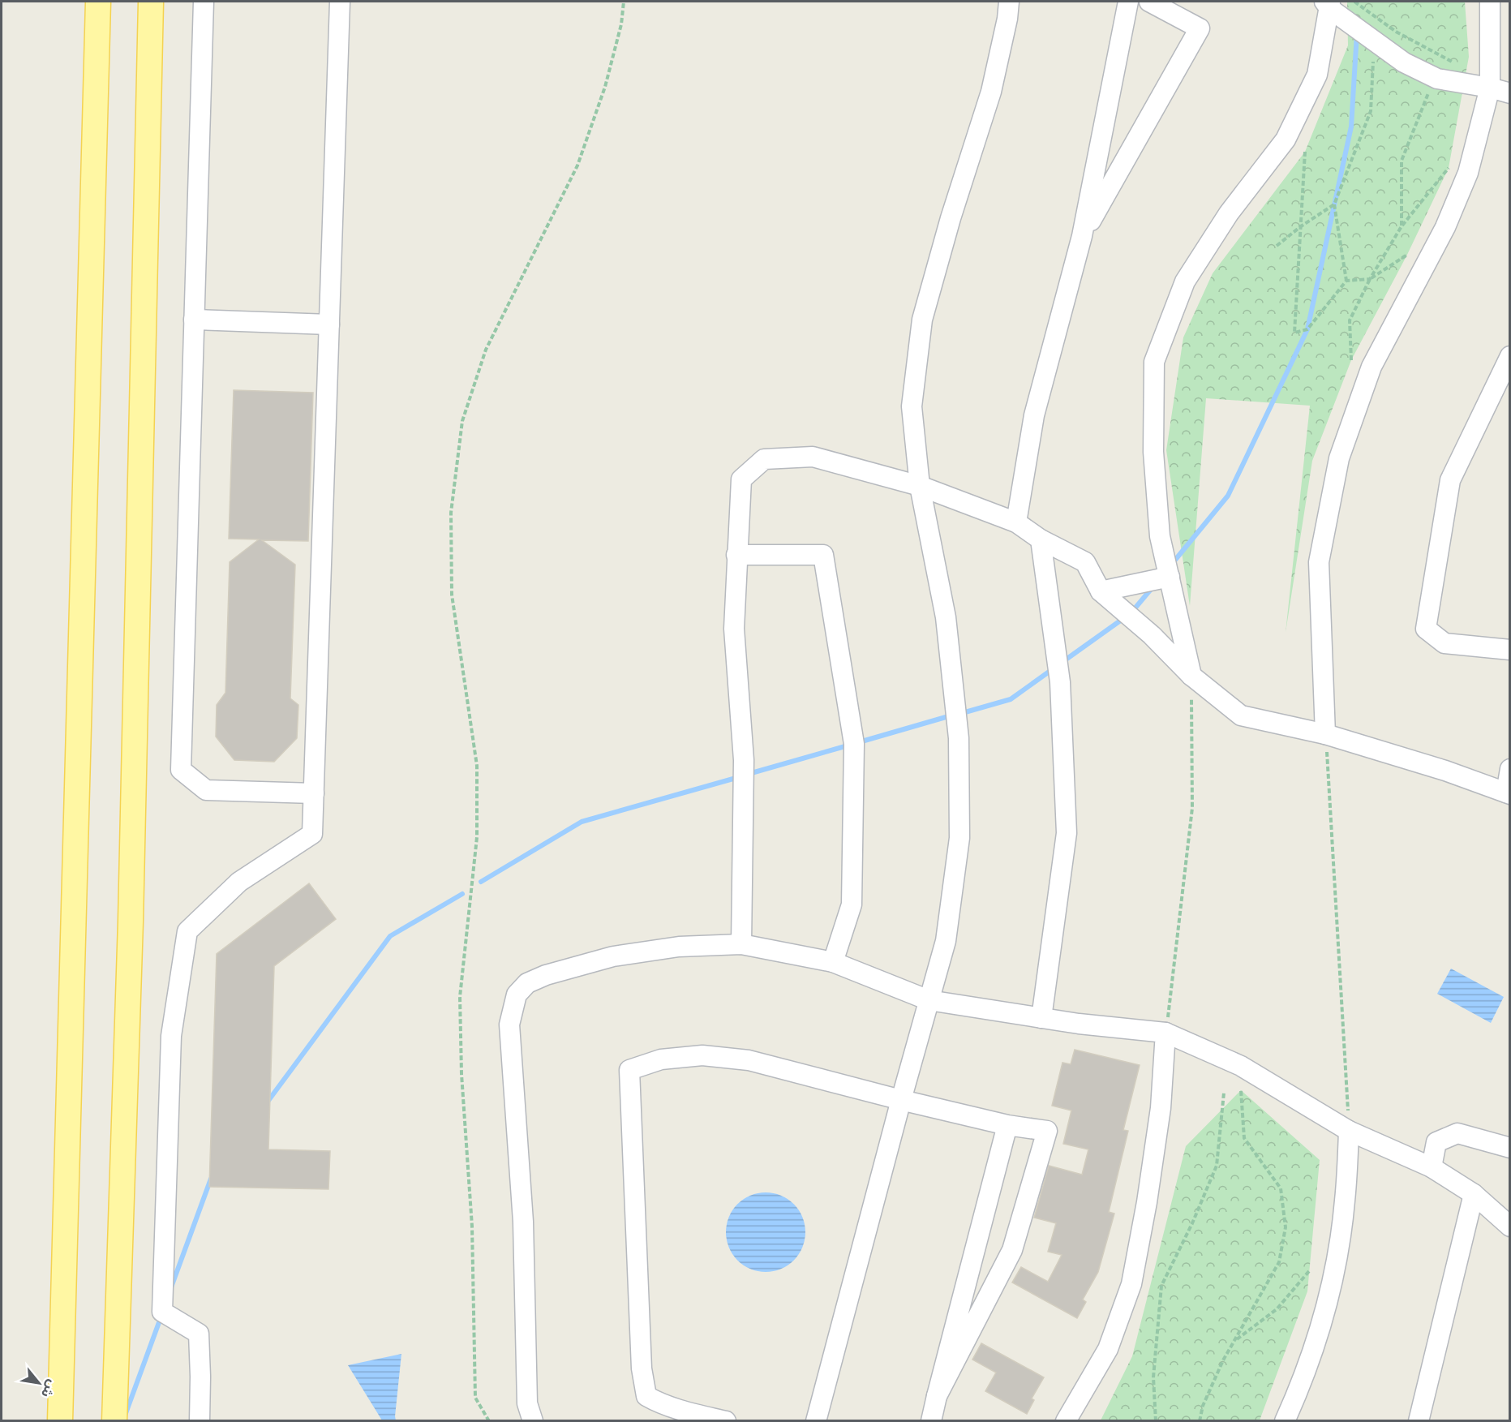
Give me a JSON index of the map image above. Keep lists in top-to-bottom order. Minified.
{"north":"bottom right"}
